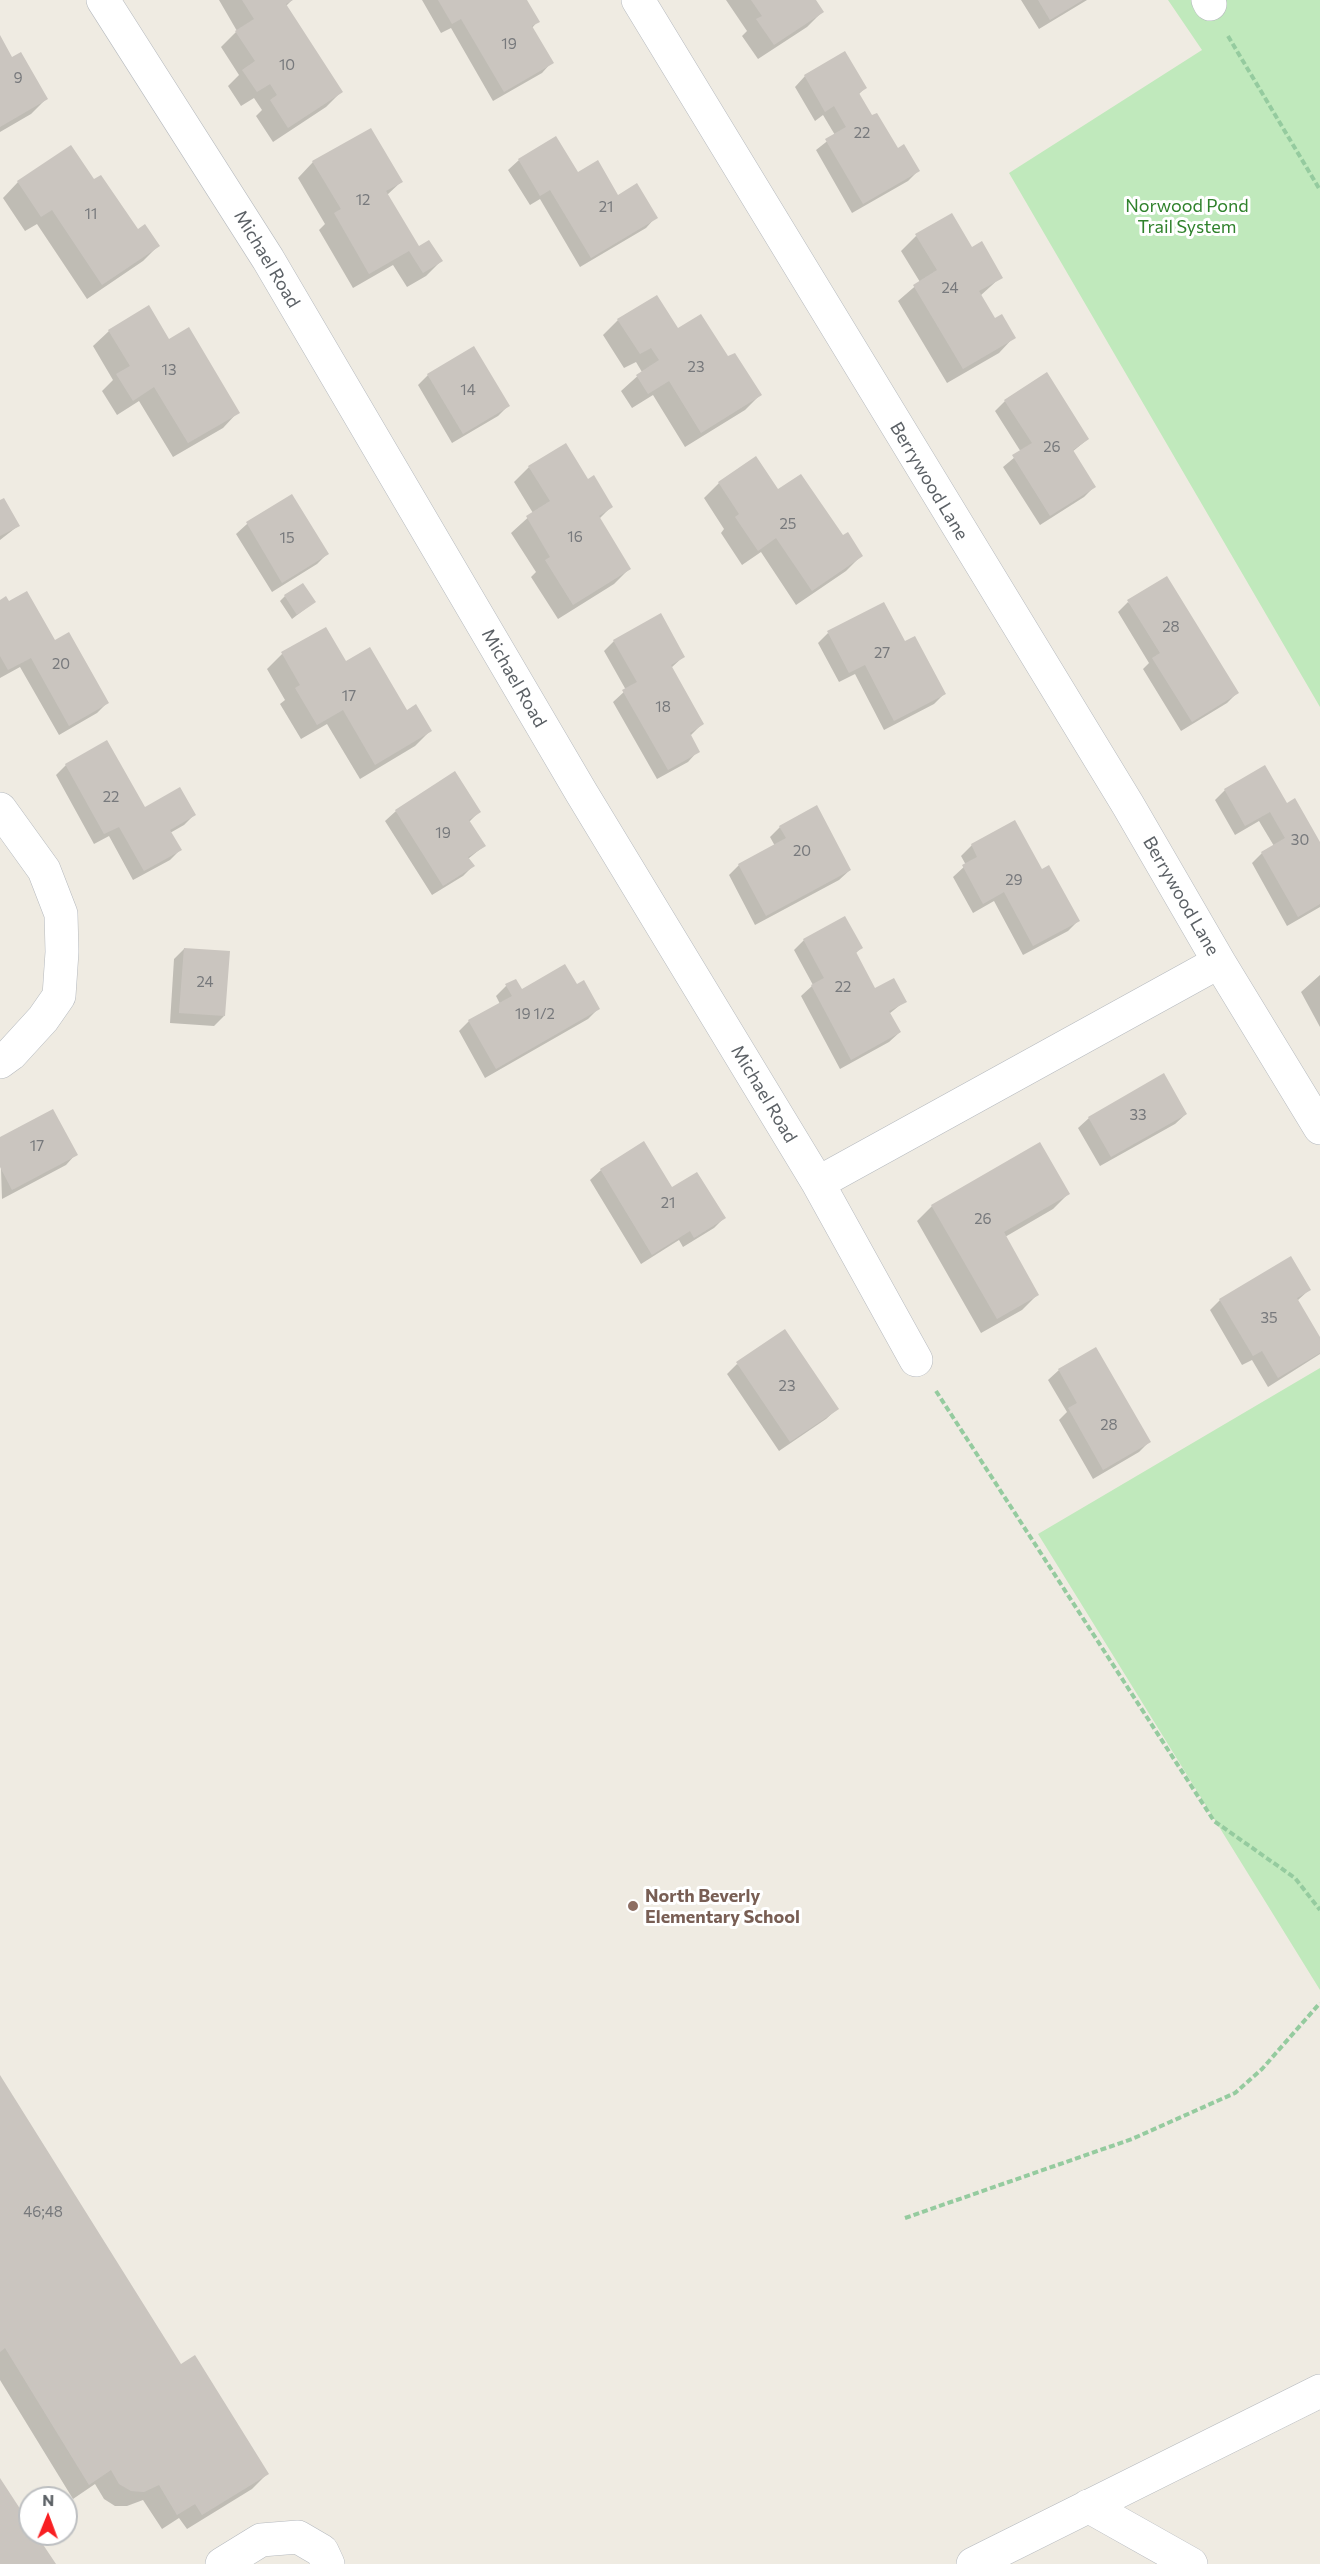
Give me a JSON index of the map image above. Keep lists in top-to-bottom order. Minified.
{"streets":{"street":["Michael Road","Berrywood Lane"]},"crossings":[["Michael Road","Berrywood Lane"]],"parks":["Norwood Pond Trail System"],"places":["North Beverly Elementary School"],"house_numbers":["19","10","9","22","12","21","11","24","23","13","14","26","25","16","15","28","27","20","17","18","22","19","30","20","29","24","22","19 1/2","33","17","21","26","35","23","28","46;48"],"north":"top"}
